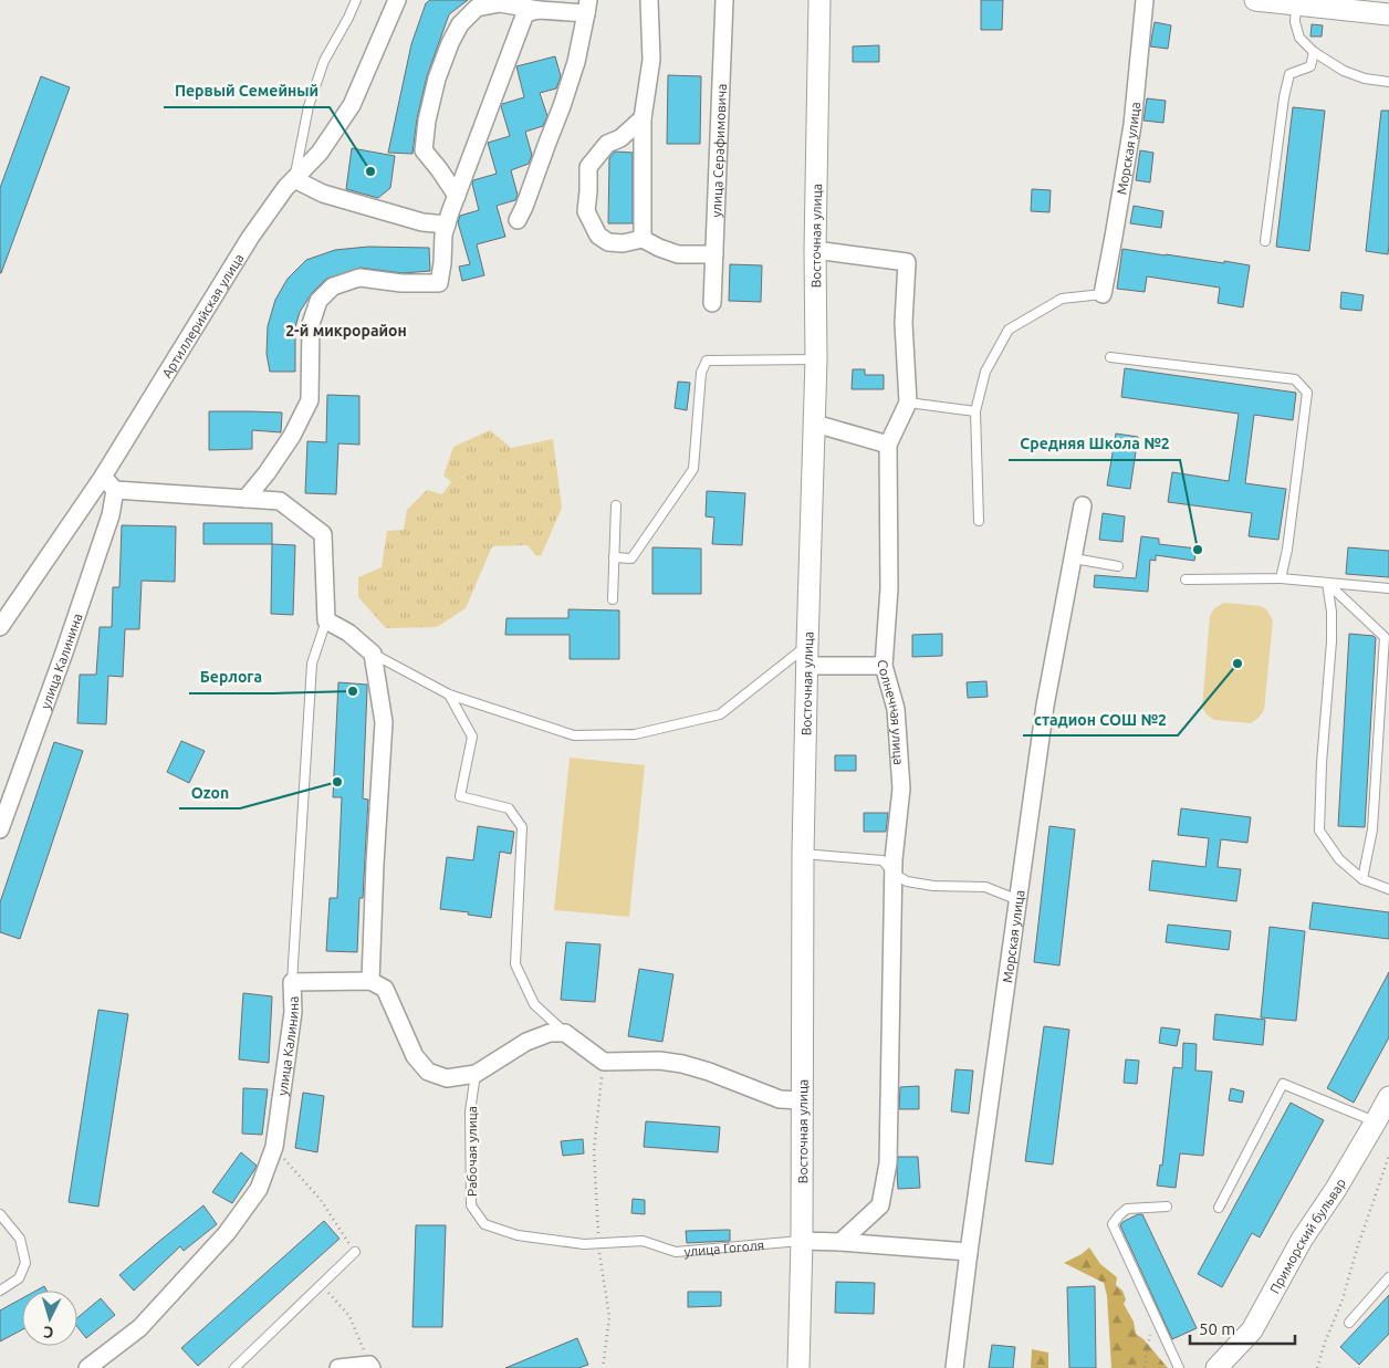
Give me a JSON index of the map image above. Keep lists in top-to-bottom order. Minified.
{"streets":{"street":["Морская улица","улица Серафимовича","Восточная улица","Артиллерийская улица","улица Калинина","Солнечная улица","Приморский бульвар","улица Гоголя"],"lane":["Рабочая улица"]},"crossings":[["Морская улица","улица Гоголя"],["Восточная улица","Солнечная улица"],["Восточная улица","улица Гоголя"],["Солнечная улица","улица Гоголя"],["Рабочая улица","улица Гоголя"]],"districts":["2-й микрорайон"],"places":["Первый Семейный","Средняя Школа №2","стадион СОШ №2","Берлога","Ozon"],"scale_bar":"50 m","north":"bottom"}
